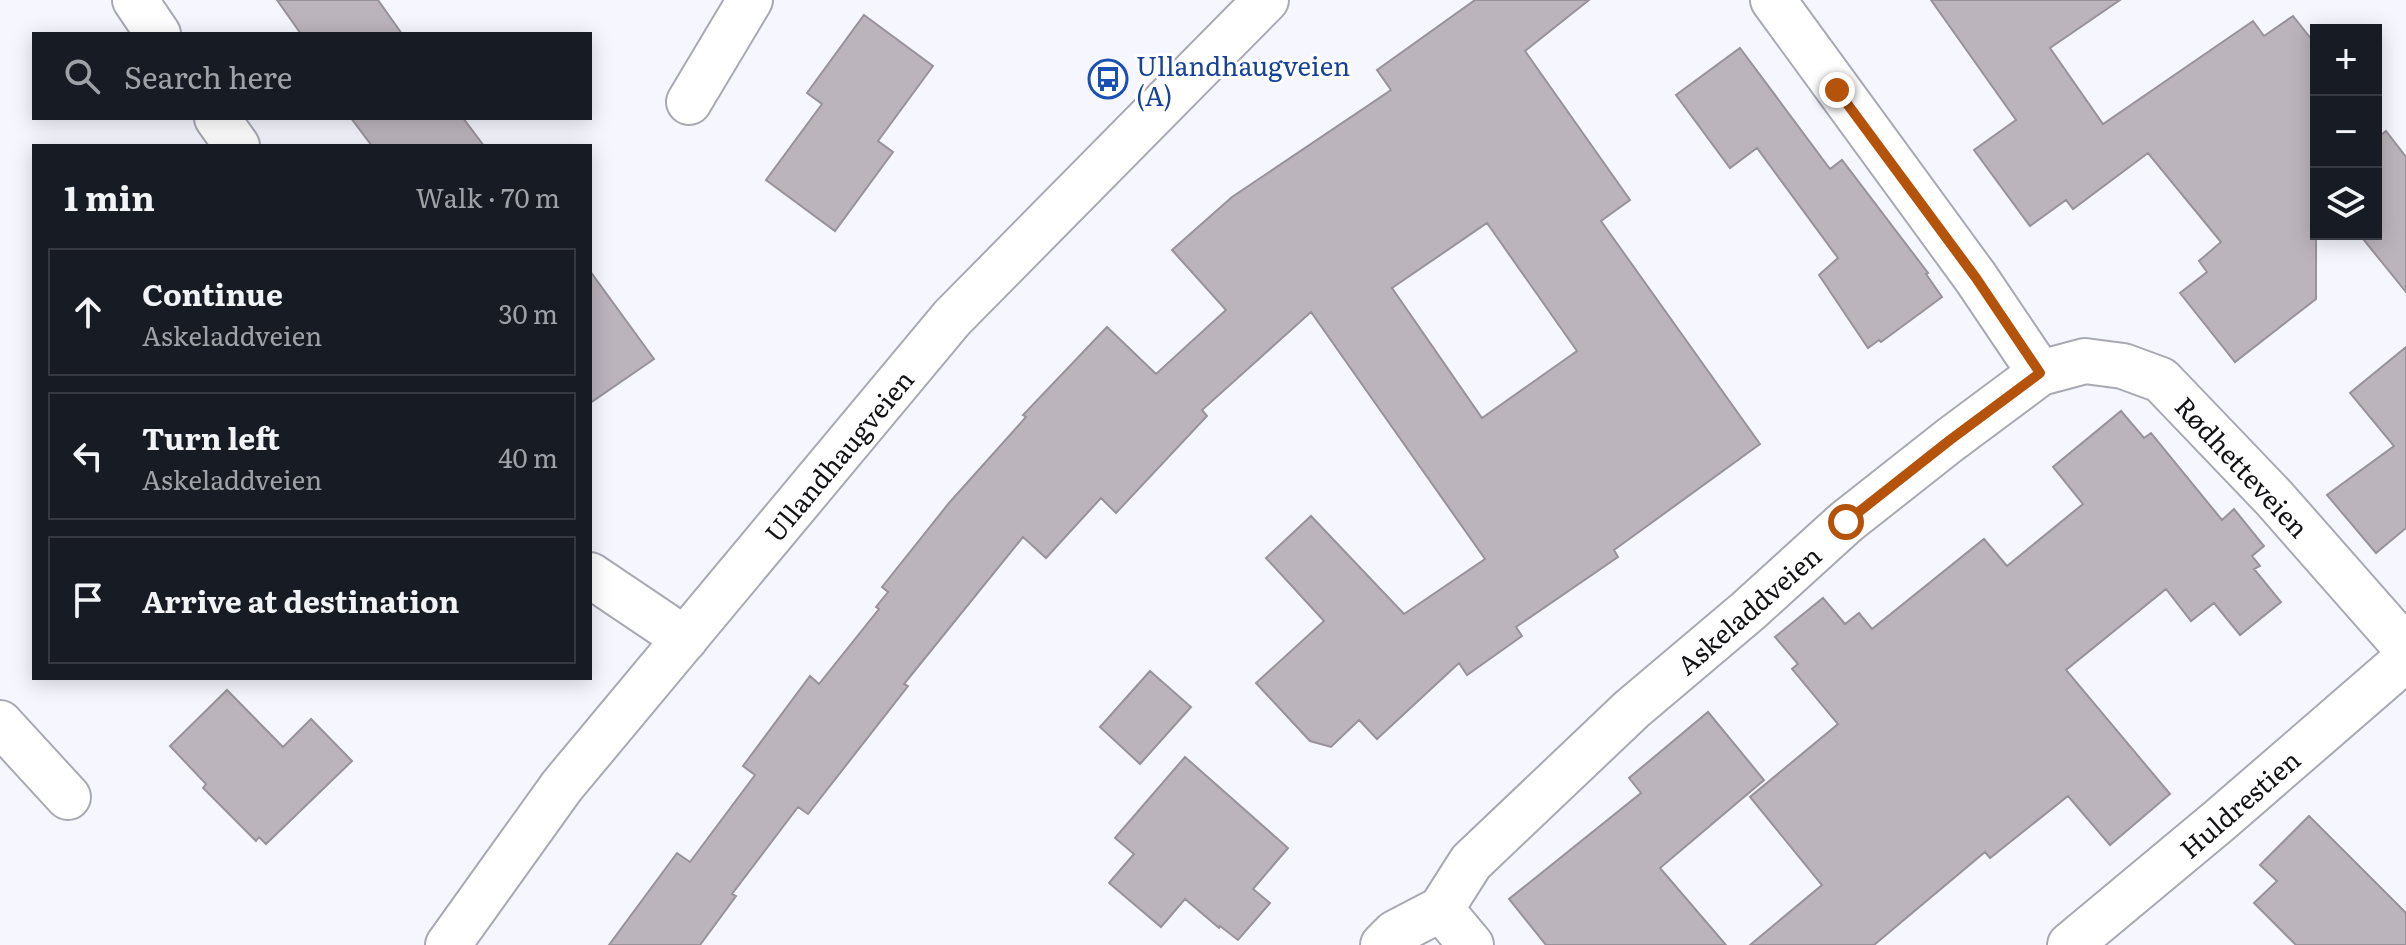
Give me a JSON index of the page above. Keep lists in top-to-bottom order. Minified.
{"streets":{"street":["Ullandhaugveien","Rødhetteveien","Askeladdveien","Huldrestien"]},"crossings":[["Rødhetteveien","Askeladdveien"]],"places":{"bus stop":["Ullandhaugveien (A)"]},"page":{"map_buttons":["+","−"],"search":"Search here","heading":["1 min","Walk · 70 m"],"list":[["Continue","Askeladdveien","30 m"],["Turn left","Askeladdveien","40 m"],"Arrive at destination"]}}
